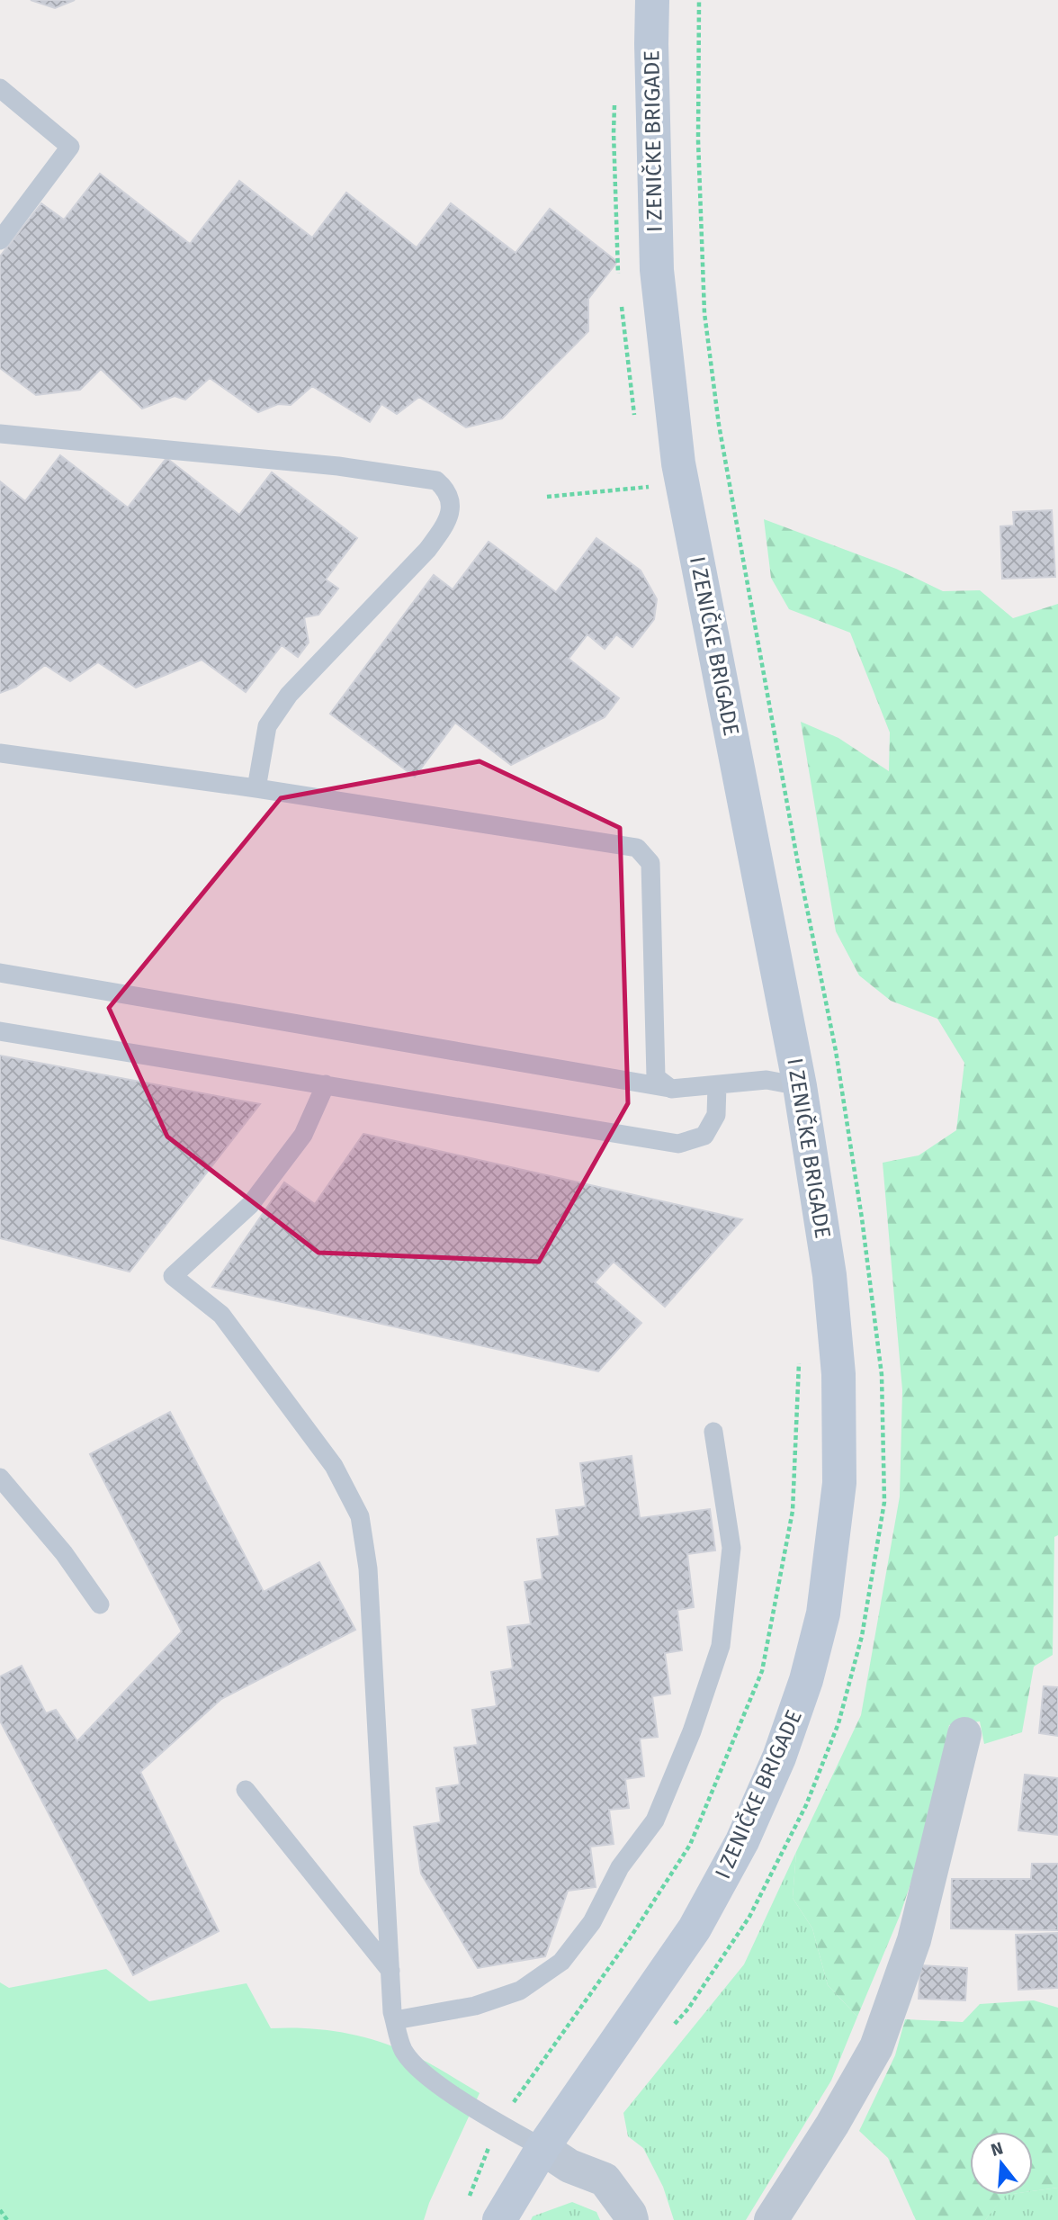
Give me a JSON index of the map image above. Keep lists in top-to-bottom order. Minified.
{"streets":{"street":["I ZENIČKE BRIGADE"]},"north":"top"}
